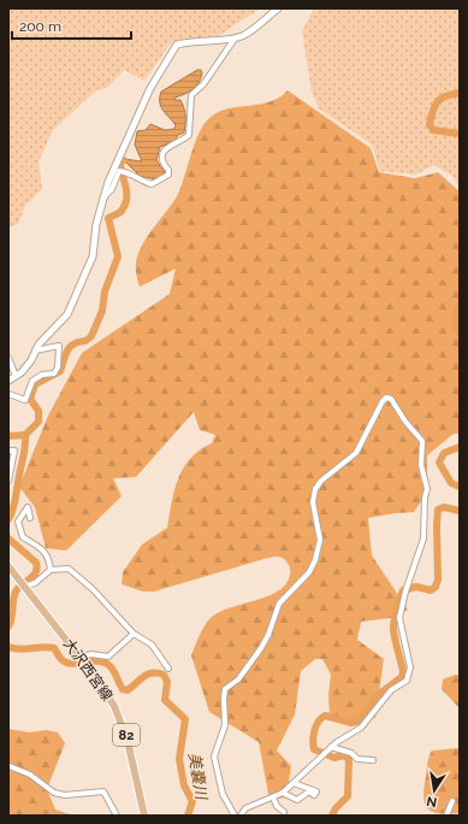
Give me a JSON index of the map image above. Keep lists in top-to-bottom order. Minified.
{"streets":{"main road":["大沢西宮線","82"]},"water":["美嚢川"],"scale_bar":"200 m","north":"bottom"}
